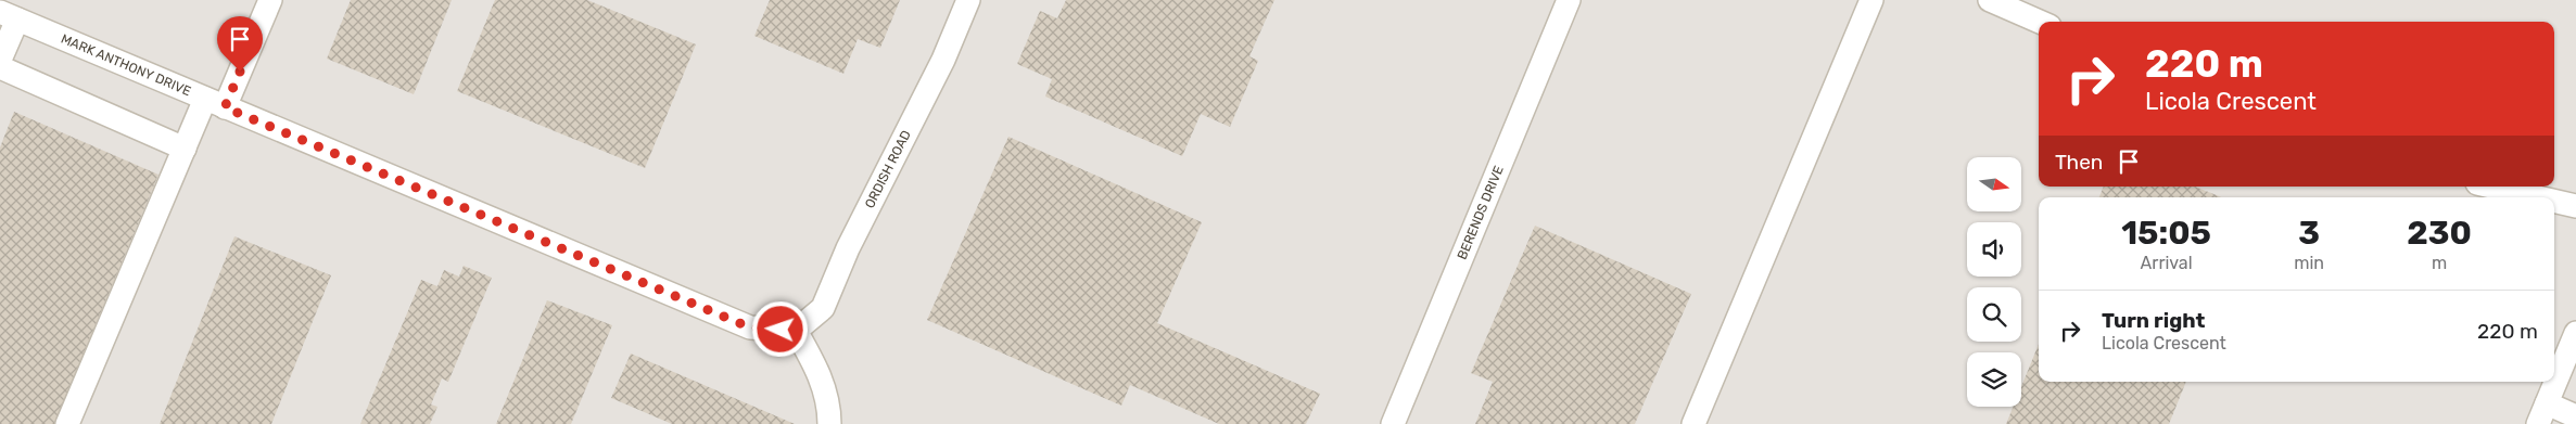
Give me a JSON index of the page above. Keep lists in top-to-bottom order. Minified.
{"streets":{"street":["MARK ANTHONY DRIVE","ORDISH ROAD","BERENDS DRIVE"]},"crossings":[["MARK ANTHONY DRIVE","ORDISH ROAD"]],"north":"right","page":{"turn":["220 m","Licola Crescent"],"then":"Then","eta":["15:05","Arrival","3","min","230","m"],"list":[{"name":"Turn right","note":"Licola Crescent","value":"220 m"}]}}
